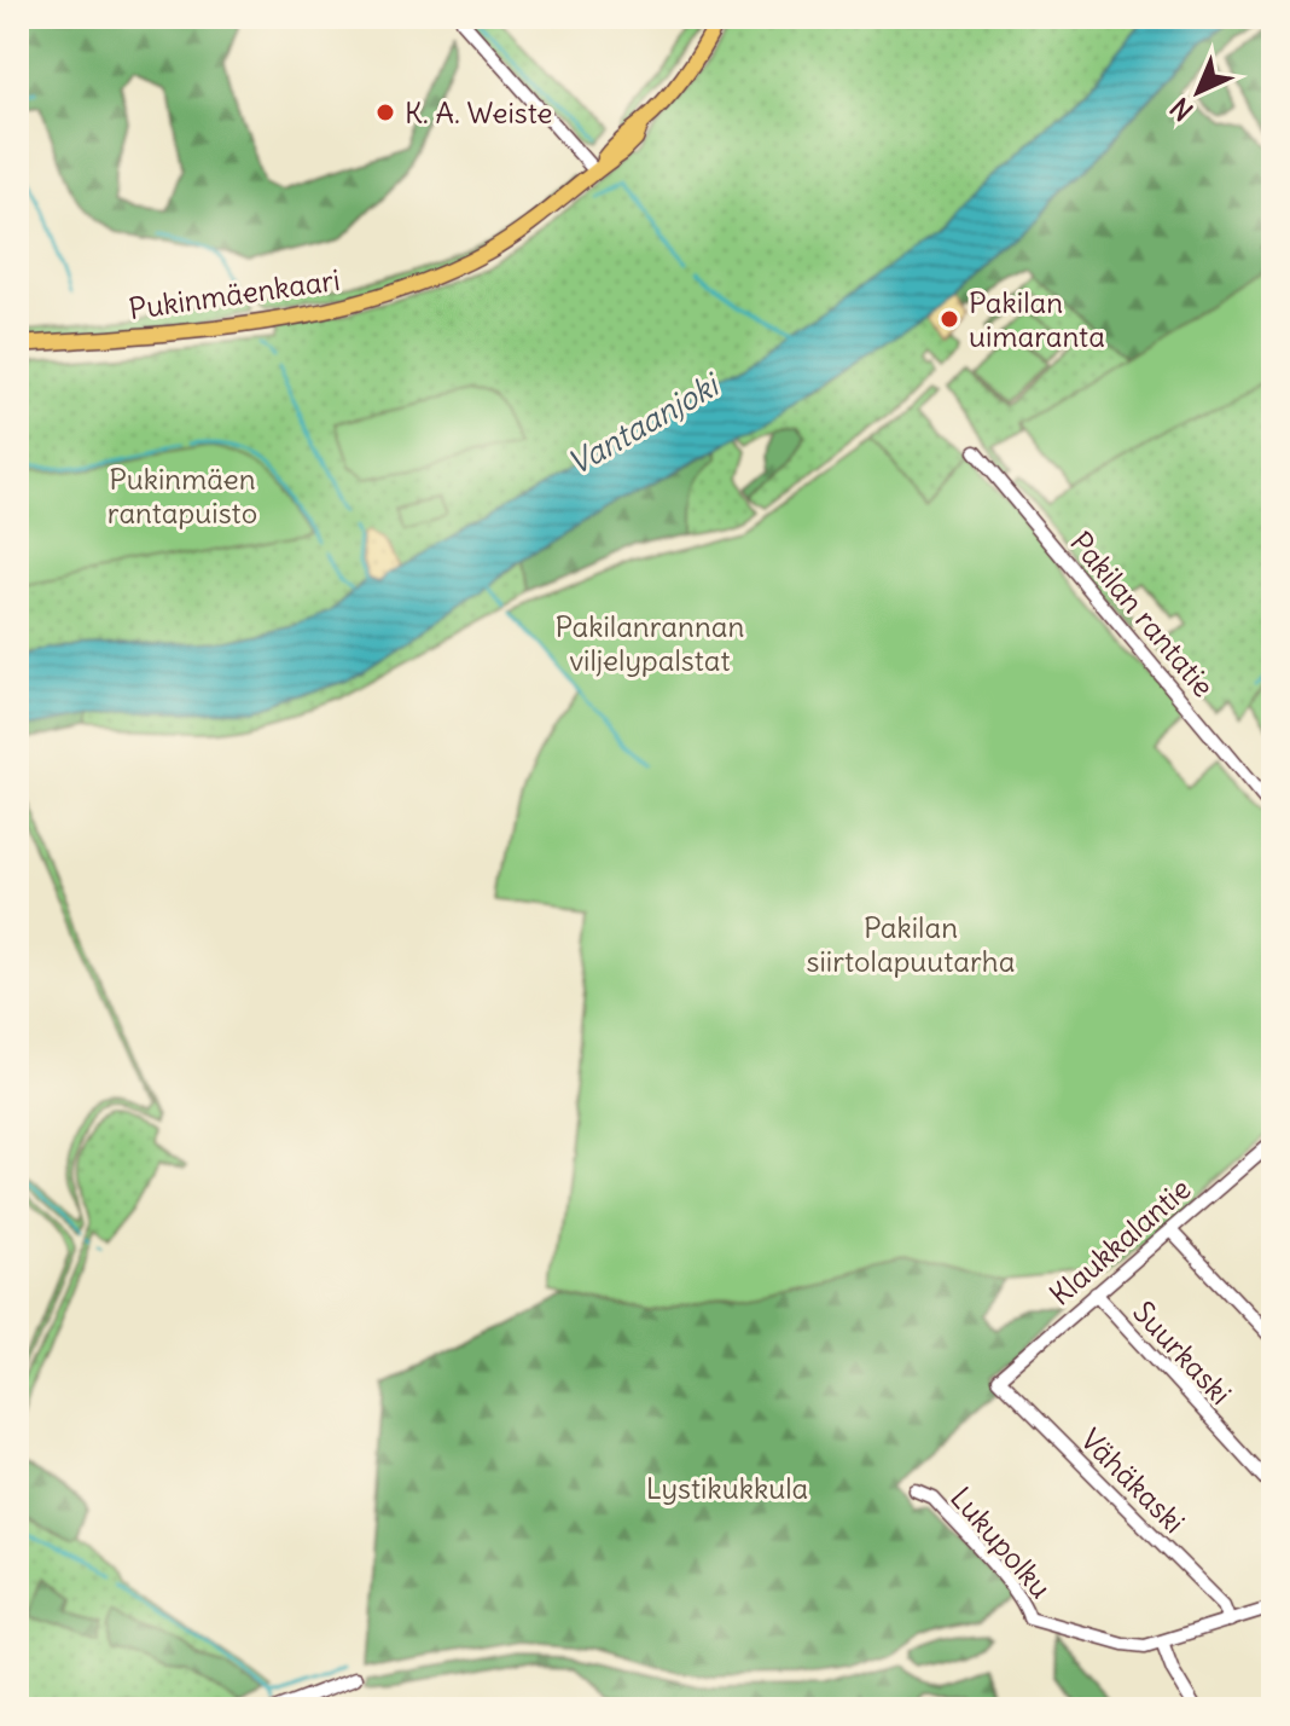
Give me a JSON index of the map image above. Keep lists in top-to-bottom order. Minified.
{"streets":{"main road":["Pukinmäenkaari"],"street":["Pakilan rantatie","Klaukkalantie","Suurkaski","Vähäkaski","Lukupolku"]},"crossings":[["Klaukkalantie","Suurkaski"],["Klaukkalantie","Vähäkaski"],["Vähäkaski","Lukupolku"]],"water":["Vantaanjoki"],"parks":["Pukinmäen rantapuisto","Pakilanrannan viljelypalstat","Pakilan siirtolapuutarha","Lystikukkula"],"places":["K. A. Weiste","Pakilan uimaranta"],"north":"bottom left"}
